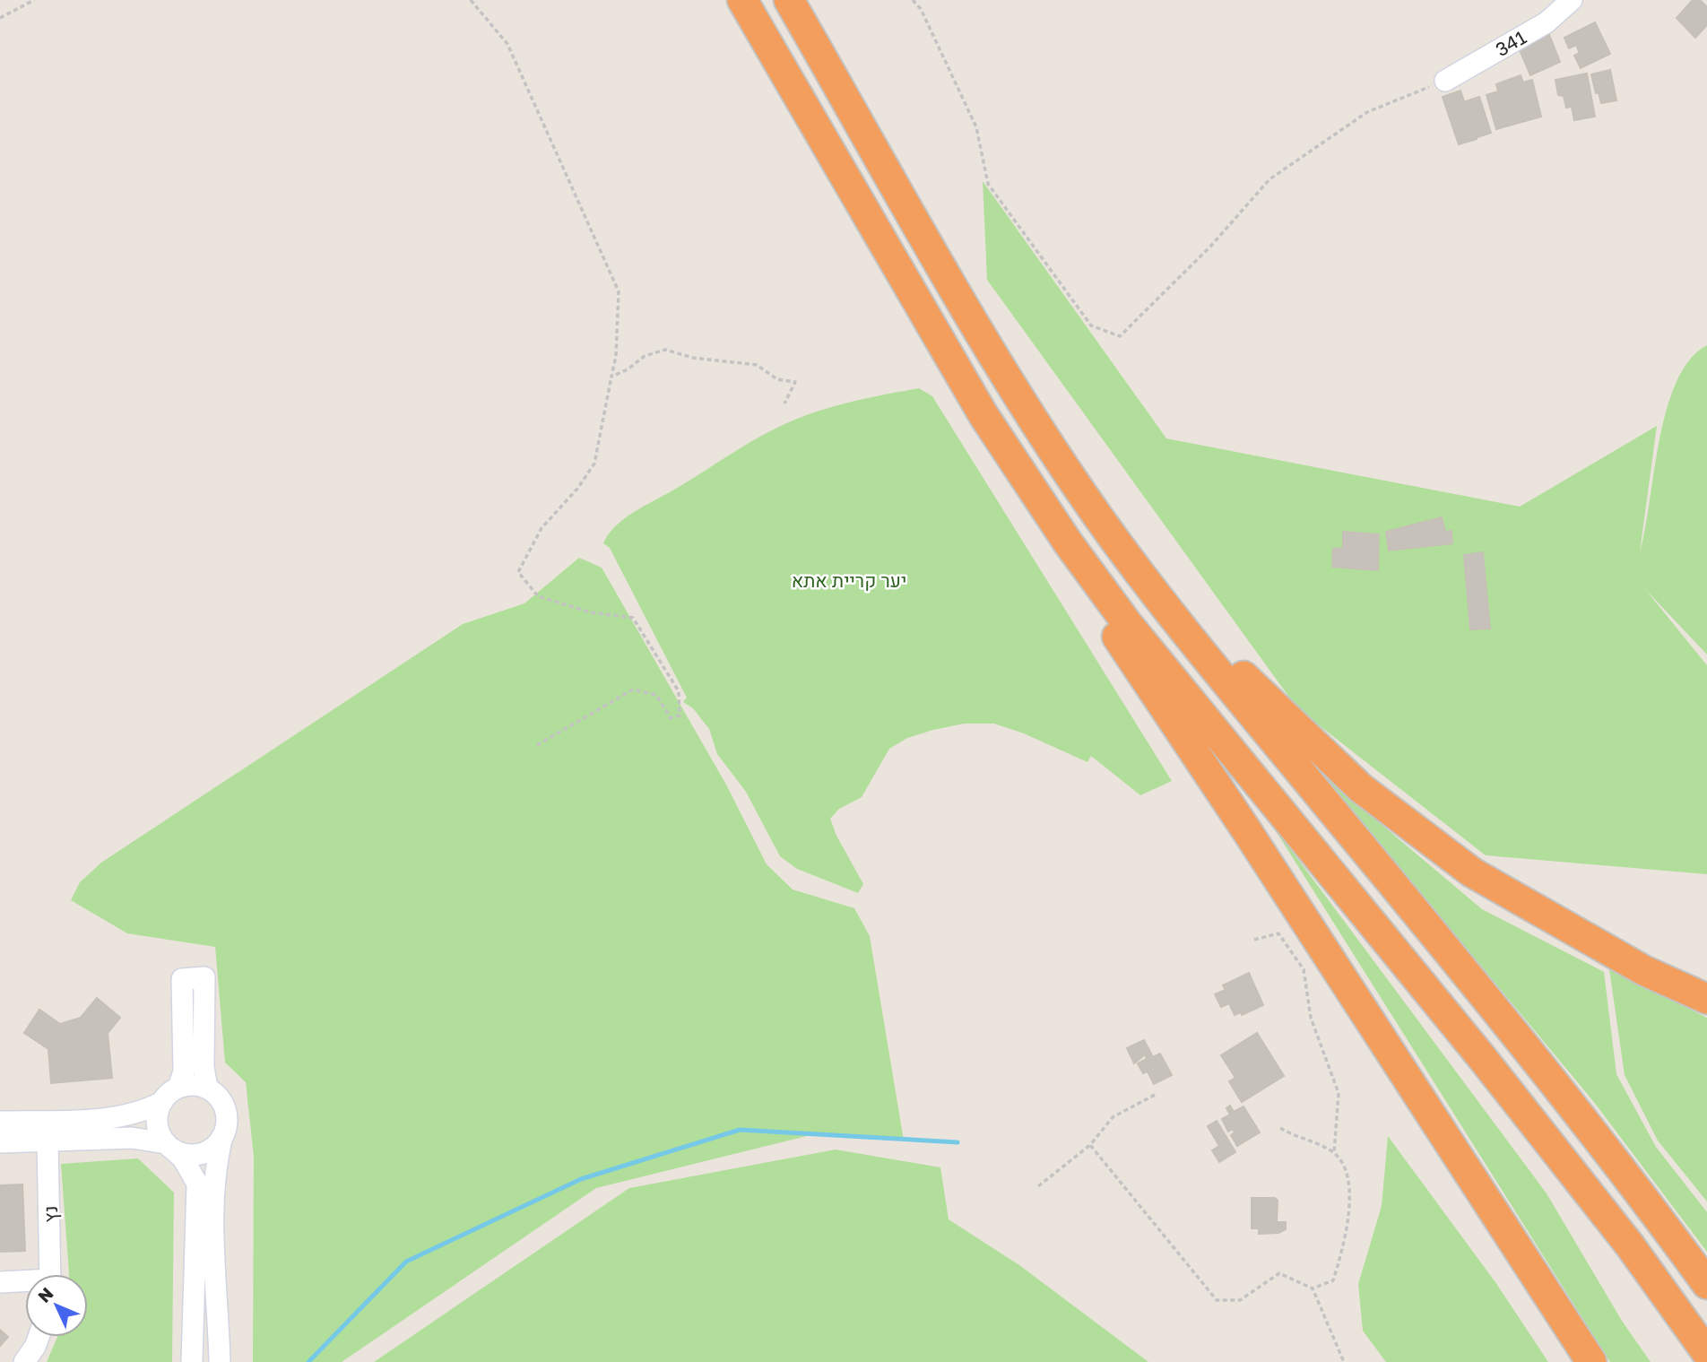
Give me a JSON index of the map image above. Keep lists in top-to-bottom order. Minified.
{"streets":{"street":["341","נץ"]},"parks":["יער קריית אתא"],"north":"top left"}
